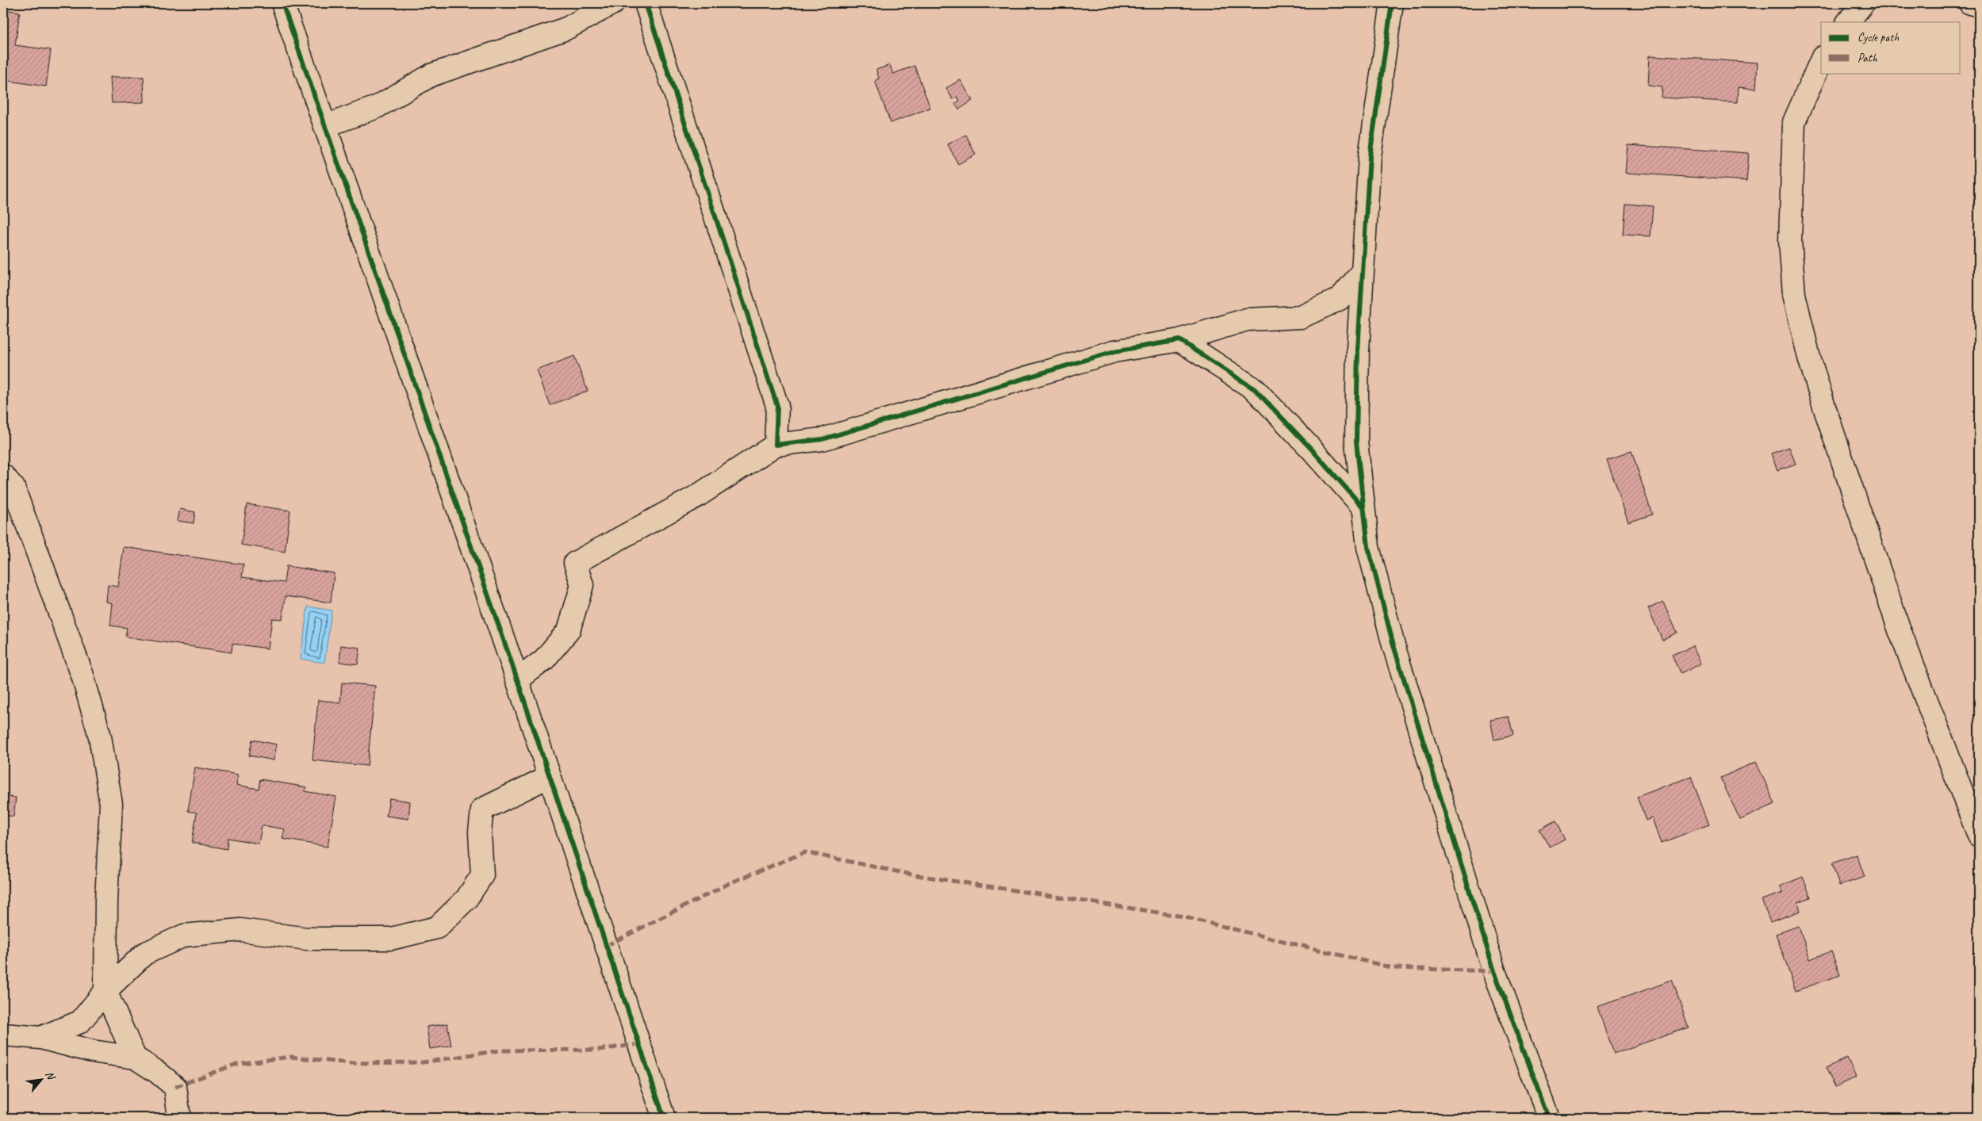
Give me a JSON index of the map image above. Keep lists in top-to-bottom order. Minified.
{"legend":["Cycle path","Path"],"north":"top right"}
